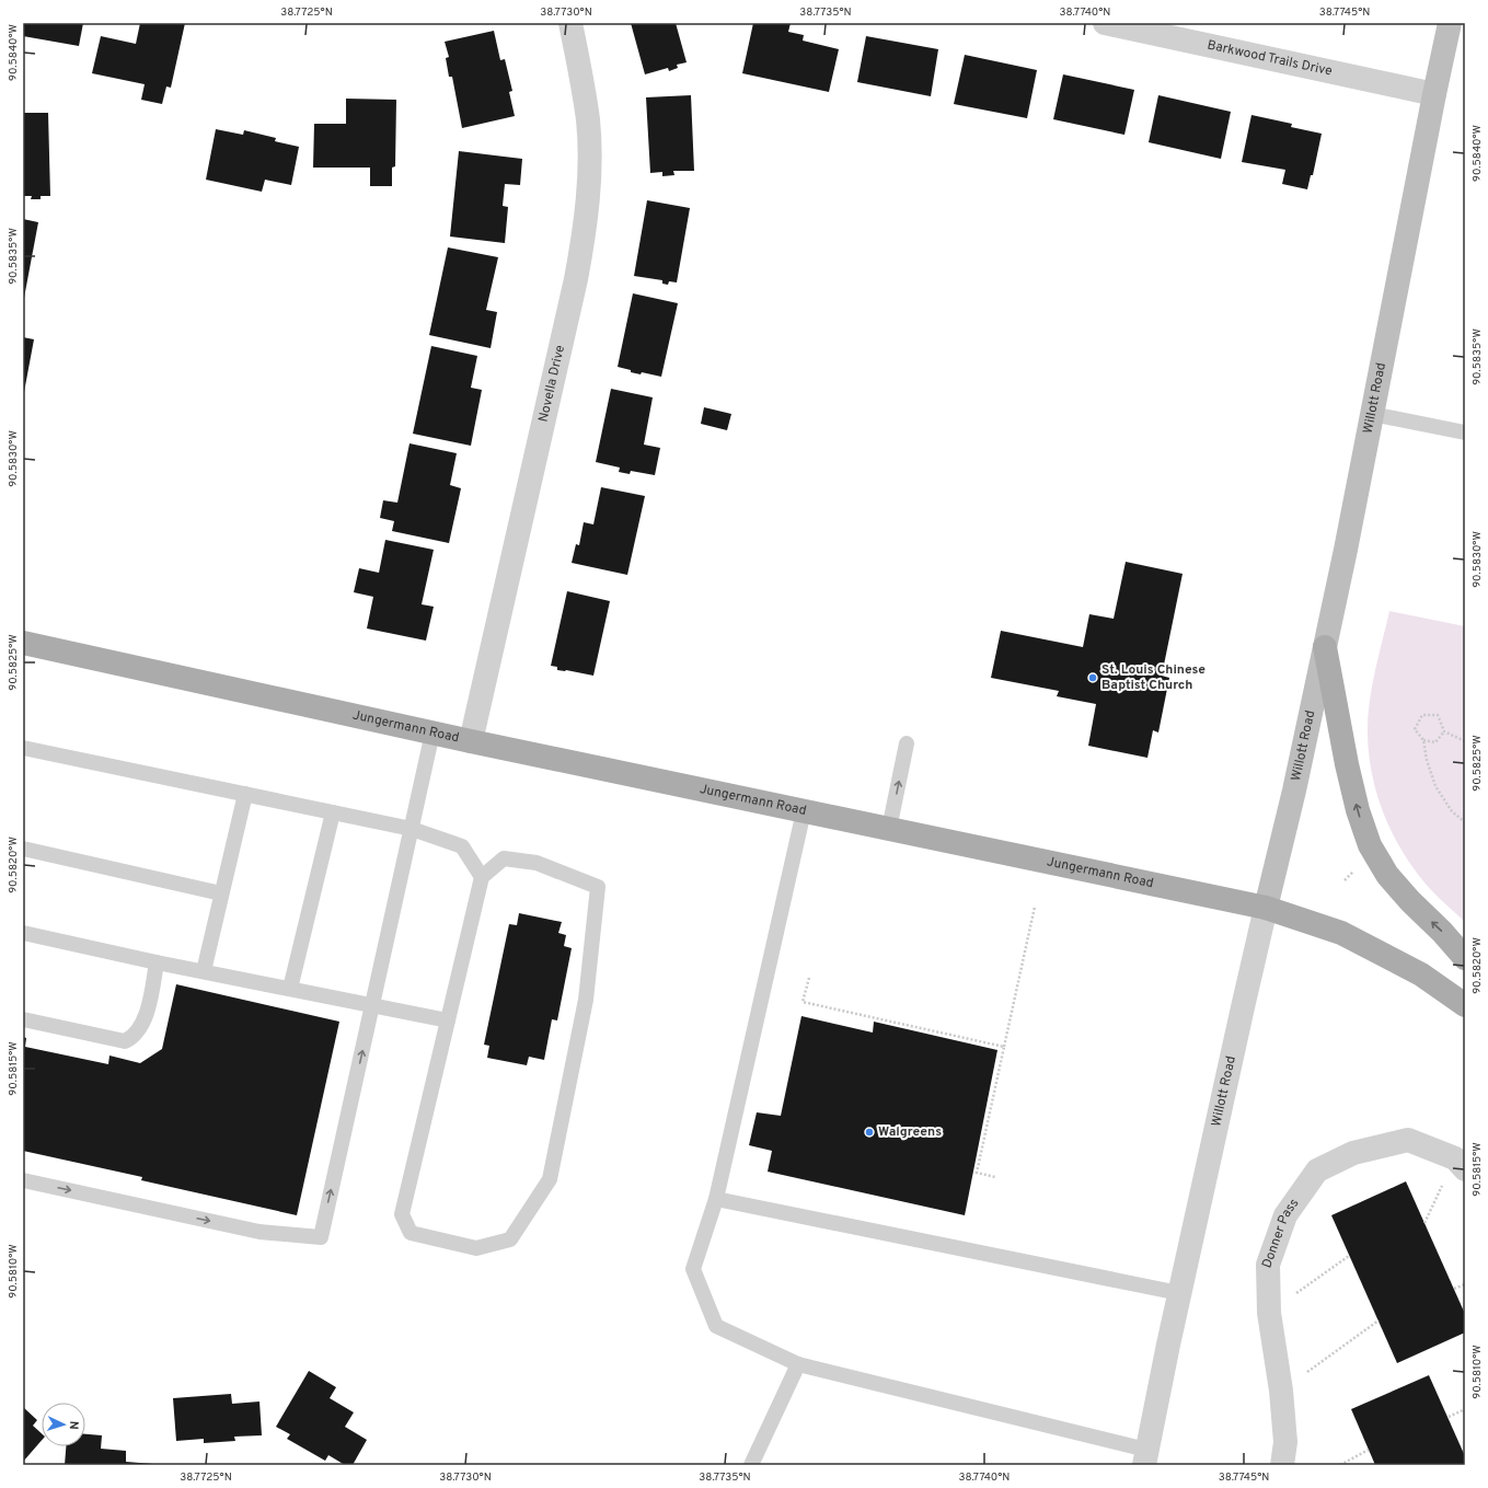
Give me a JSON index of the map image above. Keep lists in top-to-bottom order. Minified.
{"streets":{"main road":["Willott Road","Jungermann Road"],"street":["Barkwood Trails Drive","Novella Drive","Donner Pass"]},"crossings":[["Barkwood Trails Drive","Willott Road"],["Novella Drive","Jungermann Road"],["Willott Road","Jungermann Road"]],"places":["St. Louis Chinese Baptist Church","Walgreens"],"north":"right","coordinates":["38.7725°N","38.7730°N","38.7735°N","38.7740°N","38.7745°N","90.5840°W","90.5835°W","90.5830°W","90.5825°W","90.5820°W","90.5815°W","90.5810°W"]}
